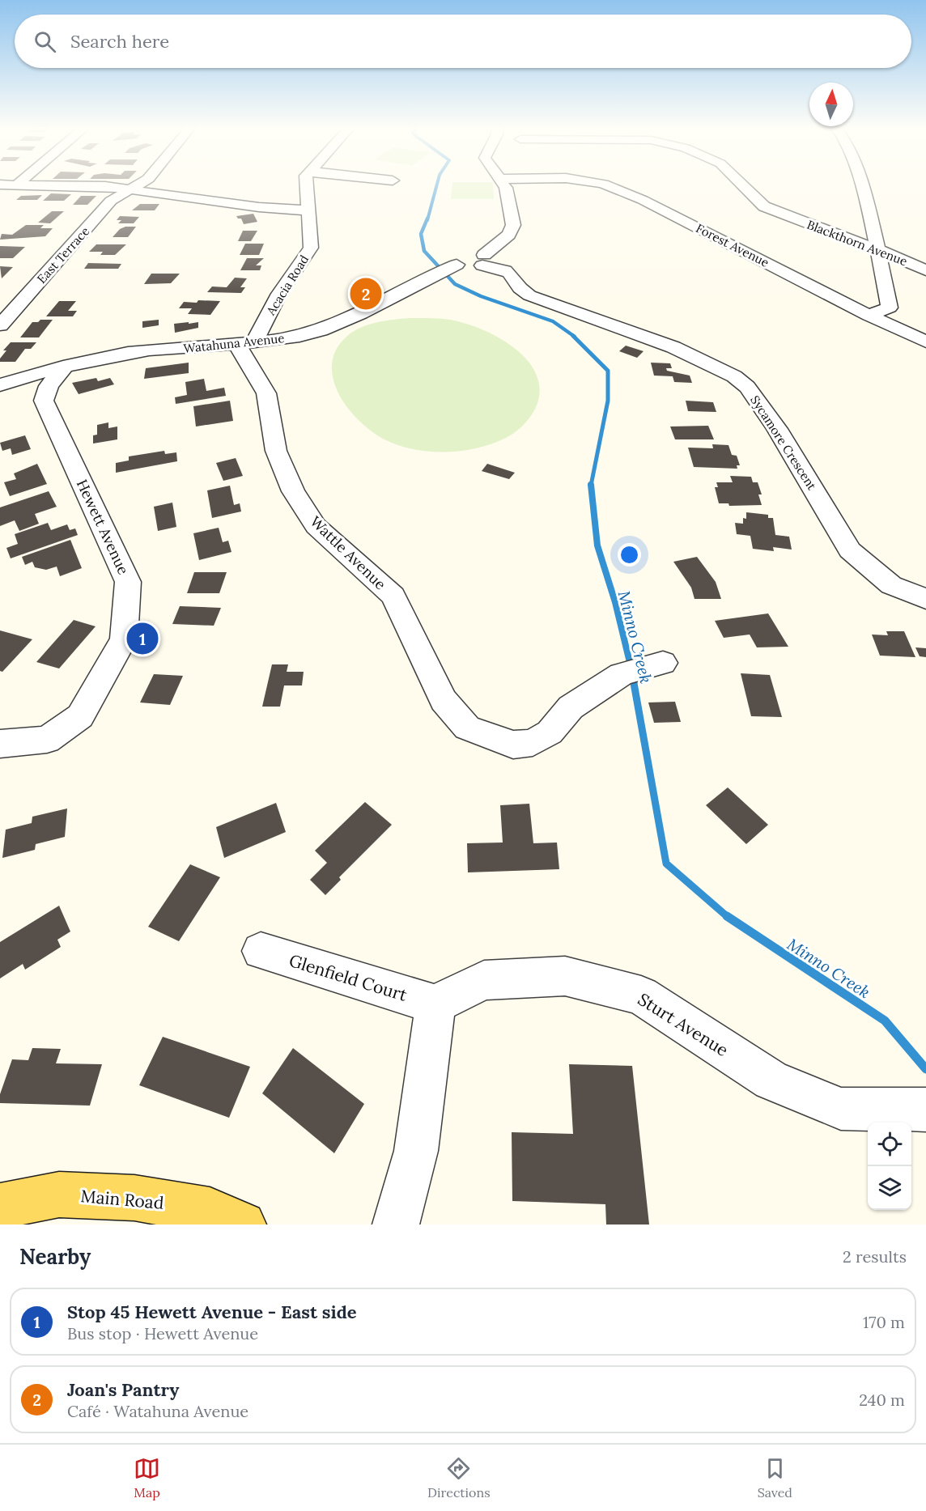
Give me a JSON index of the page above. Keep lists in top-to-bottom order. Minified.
{"streets":{"main road":["Main Road"],"street":["Blackthorn Avenue","Forest Avenue","East Terrace","Acacia Road","Watahuna Avenue","Sycamore Crescent","Hewett Avenue","Wattle Avenue","Glenfield Court","Sturt Avenue"]},"crossings":[["Acacia Road","Watahuna Avenue"],["Acacia Road","Wattle Avenue"],["Watahuna Avenue","Sycamore Crescent"],["Watahuna Avenue","Hewett Avenue"],["Watahuna Avenue","Wattle Avenue"],["Glenfield Court","Sturt Avenue"]],"water":["Minno Creek"],"north":"top","page":{"search":"Search here","pins":["2","1"],"heading":["Nearby","2 results"],"list":[{"mark":"1","name":"Stop 45 Hewett Avenue - East side","note":"Bus stop · Hewett Avenue","value":"170 m"},{"mark":"2","name":"Joan's Pantry","note":"Café · Watahuna Avenue","value":"240 m"}],"nav":["Map","Directions","Saved"]}}
